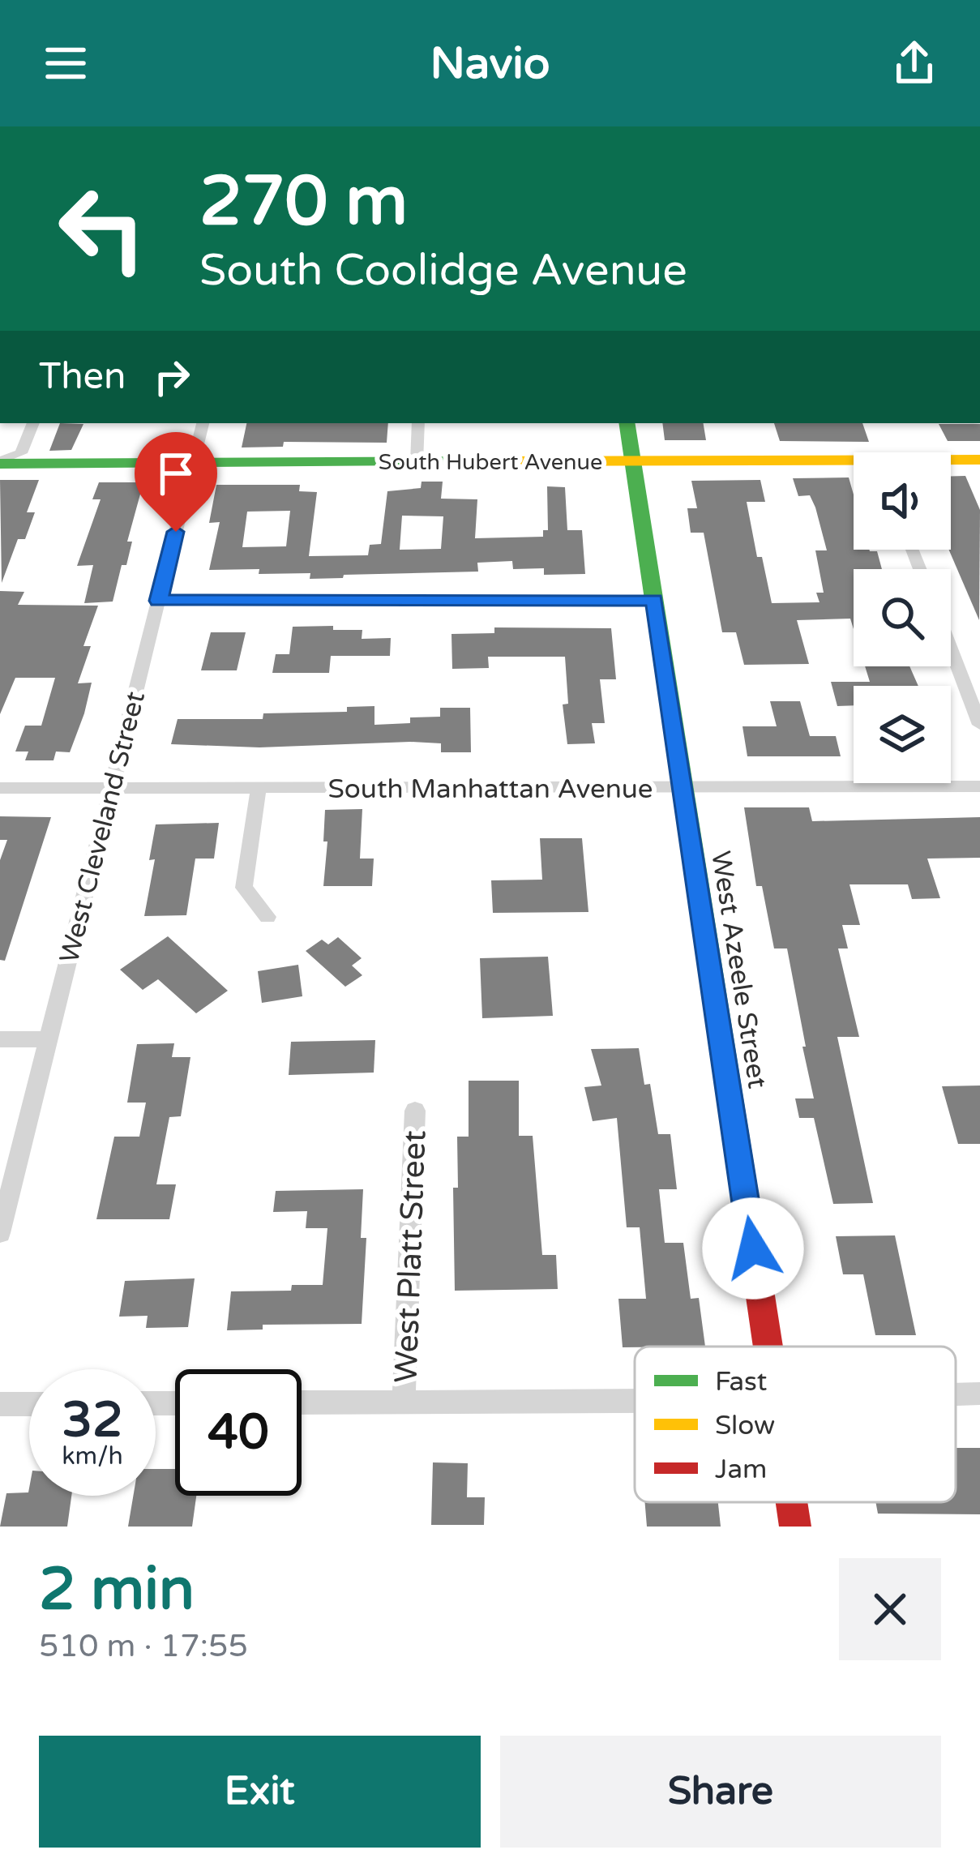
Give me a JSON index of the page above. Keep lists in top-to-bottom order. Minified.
{"streets":{"street":["South Hubert Avenue","South Manhattan Avenue","West Cleveland Street","West Azeele Street","West Platt Street"]},"crossings":[["South Hubert Avenue","West Cleveland Street"],["South Hubert Avenue","West Azeele Street"],["South Manhattan Avenue","West Cleveland Street"],["South Manhattan Avenue","West Azeele Street"]],"legend":["Fast","Slow","Jam"],"page":{"header":"Navio","turn":["270 m","South Coolidge Avenue"],"then":"Then","speed":"32 km/h","limit":"40","heading":["2 min","510 m · 17:55"],"buttons":["Exit","Share"]}}
